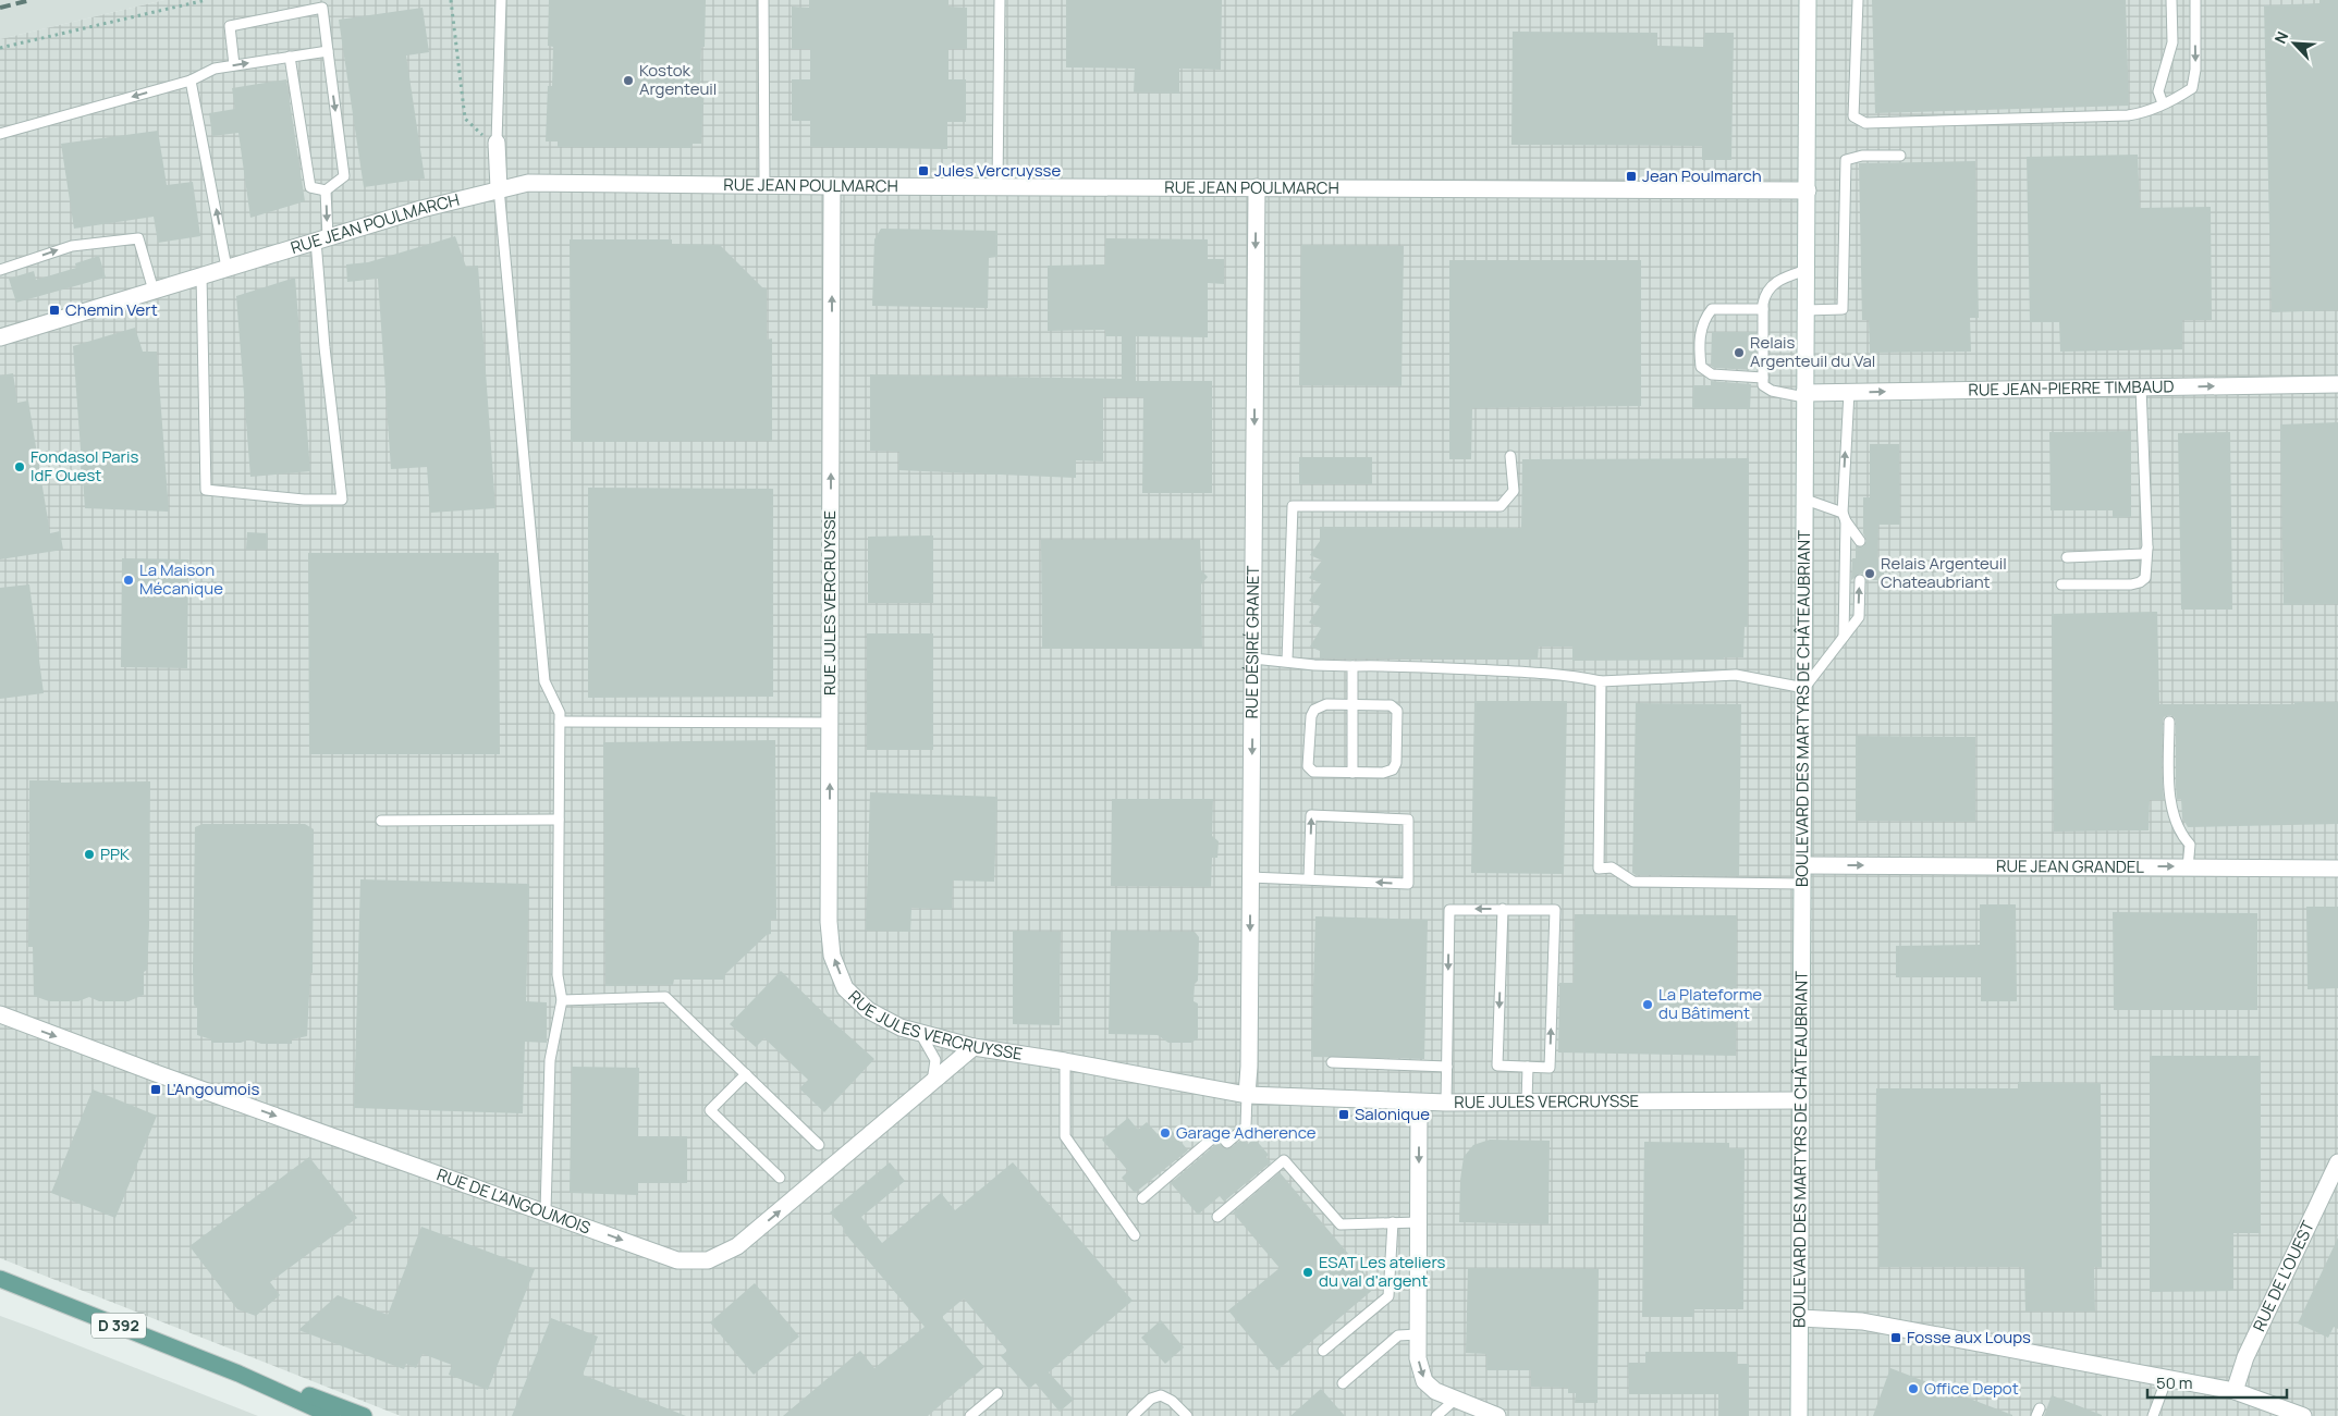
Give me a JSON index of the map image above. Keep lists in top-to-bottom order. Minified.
{"streets":{"main road":["D 392"],"street":["RUE JEAN POULMARCH","RUE JEAN-PIERRE TIMBAUD","RUE JULES VERCRUYSSE","RUE DÉSIRÉ GRANET","BOULEVARD DES MARTYRS DE CHÂTEAUBRIANT","RUE JEAN GRANDEL","RUE DE L'ANGOUMOIS","RUE DE L'OUEST"]},"crossings":[["RUE JEAN POULMARCH","RUE JULES VERCRUYSSE"],["RUE JEAN POULMARCH","RUE DÉSIRÉ GRANET"],["RUE JEAN POULMARCH","BOULEVARD DES MARTYRS DE CHÂTEAUBRIANT"],["RUE JEAN-PIERRE TIMBAUD","BOULEVARD DES MARTYRS DE CHÂTEAUBRIANT"],["RUE JULES VERCRUYSSE","RUE DÉSIRÉ GRANET"],["RUE JULES VERCRUYSSE","BOULEVARD DES MARTYRS DE CHÂTEAUBRIANT"],["RUE JULES VERCRUYSSE","RUE DE L'ANGOUMOIS"],["BOULEVARD DES MARTYRS DE CHÂTEAUBRIANT","RUE JEAN GRANDEL"]],"one_way":["RUE JEAN-PIERRE TIMBAUD","RUE JULES VERCRUYSSE","RUE DÉSIRÉ GRANET","RUE JEAN GRANDEL","RUE DE L'ANGOUMOIS"],"places":{"other":["Kostok Argenteuil","Relais Argenteuil du Val","Fondasol Paris IdF Ouest","Relais Argenteuil Chateaubriant","La Maison Mécanique","PPK","La Plateforme du Bâtiment","Garage Adherence","ESAT Les ateliers du val d'argent","Office Depot"],"transit":["Jules Vercruysse","Jean Poulmarch","Chemin Vert","L'Angoumois","Salonique","Fosse aux Loups"]},"scale_bar":"50 m","north":"top left"}
